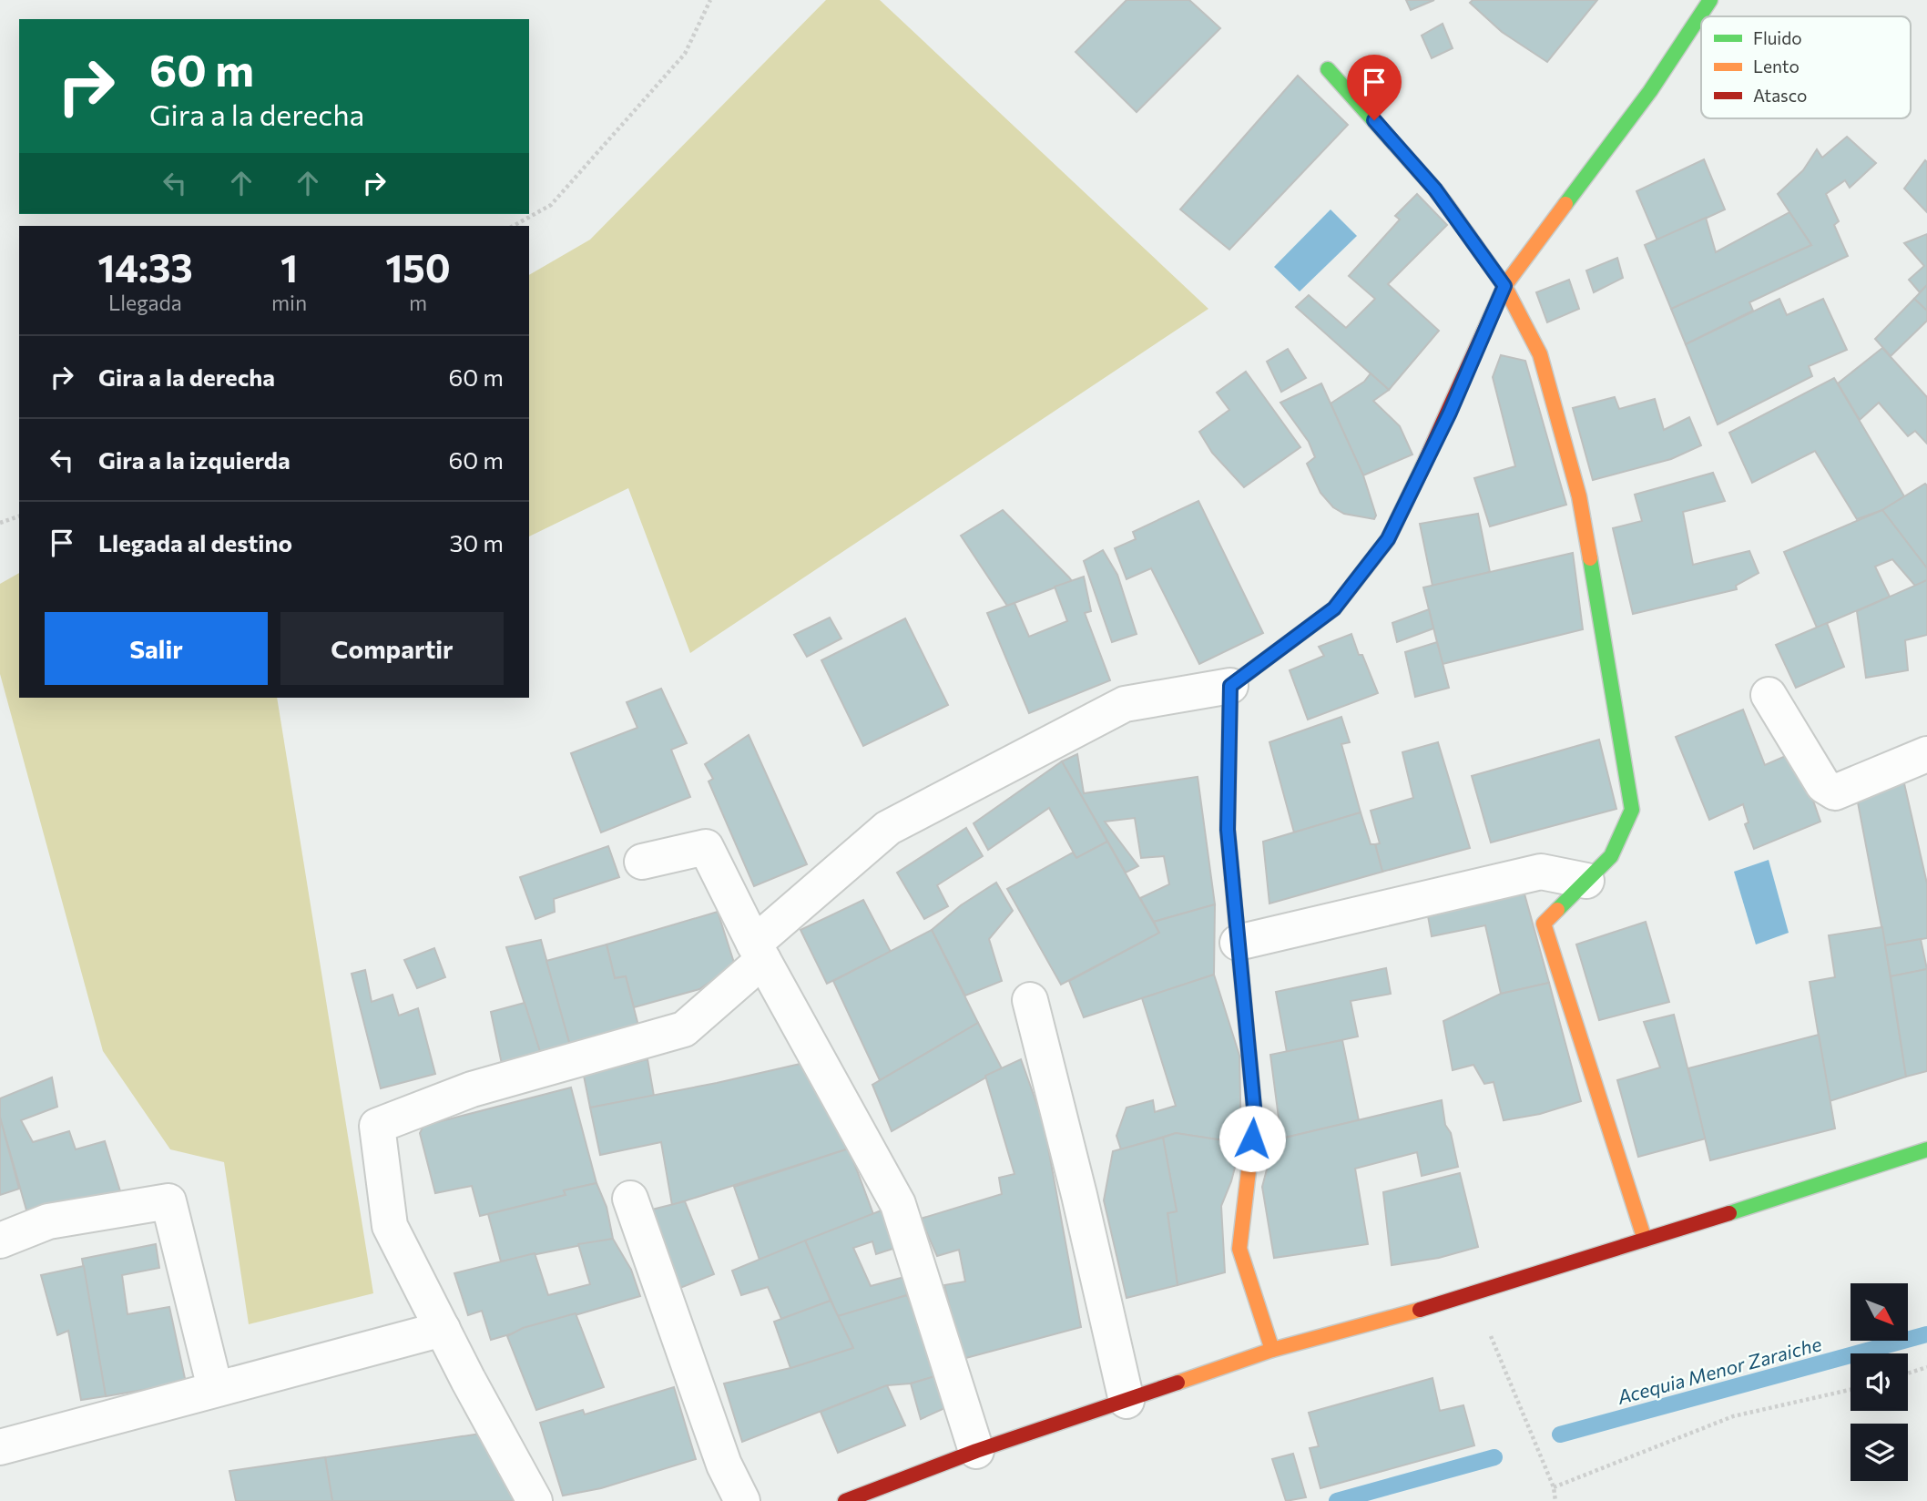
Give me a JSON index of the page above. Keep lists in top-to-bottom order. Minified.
{"water":["Acequia Menor Zaraiche"],"legend":["Fluido","Lento","Atasco"],"north":"bottom right","page":{"turn":["60 m","Gira a la derecha"],"eta":["14:33","Llegada","1","min","150","m"],"list":[{"name":"Gira a la derecha","value":"60 m"},{"name":"Gira a la izquierda","value":"60 m"},{"name":"Llegada al destino","value":"30 m"}],"buttons":["Salir","Compartir"]}}
